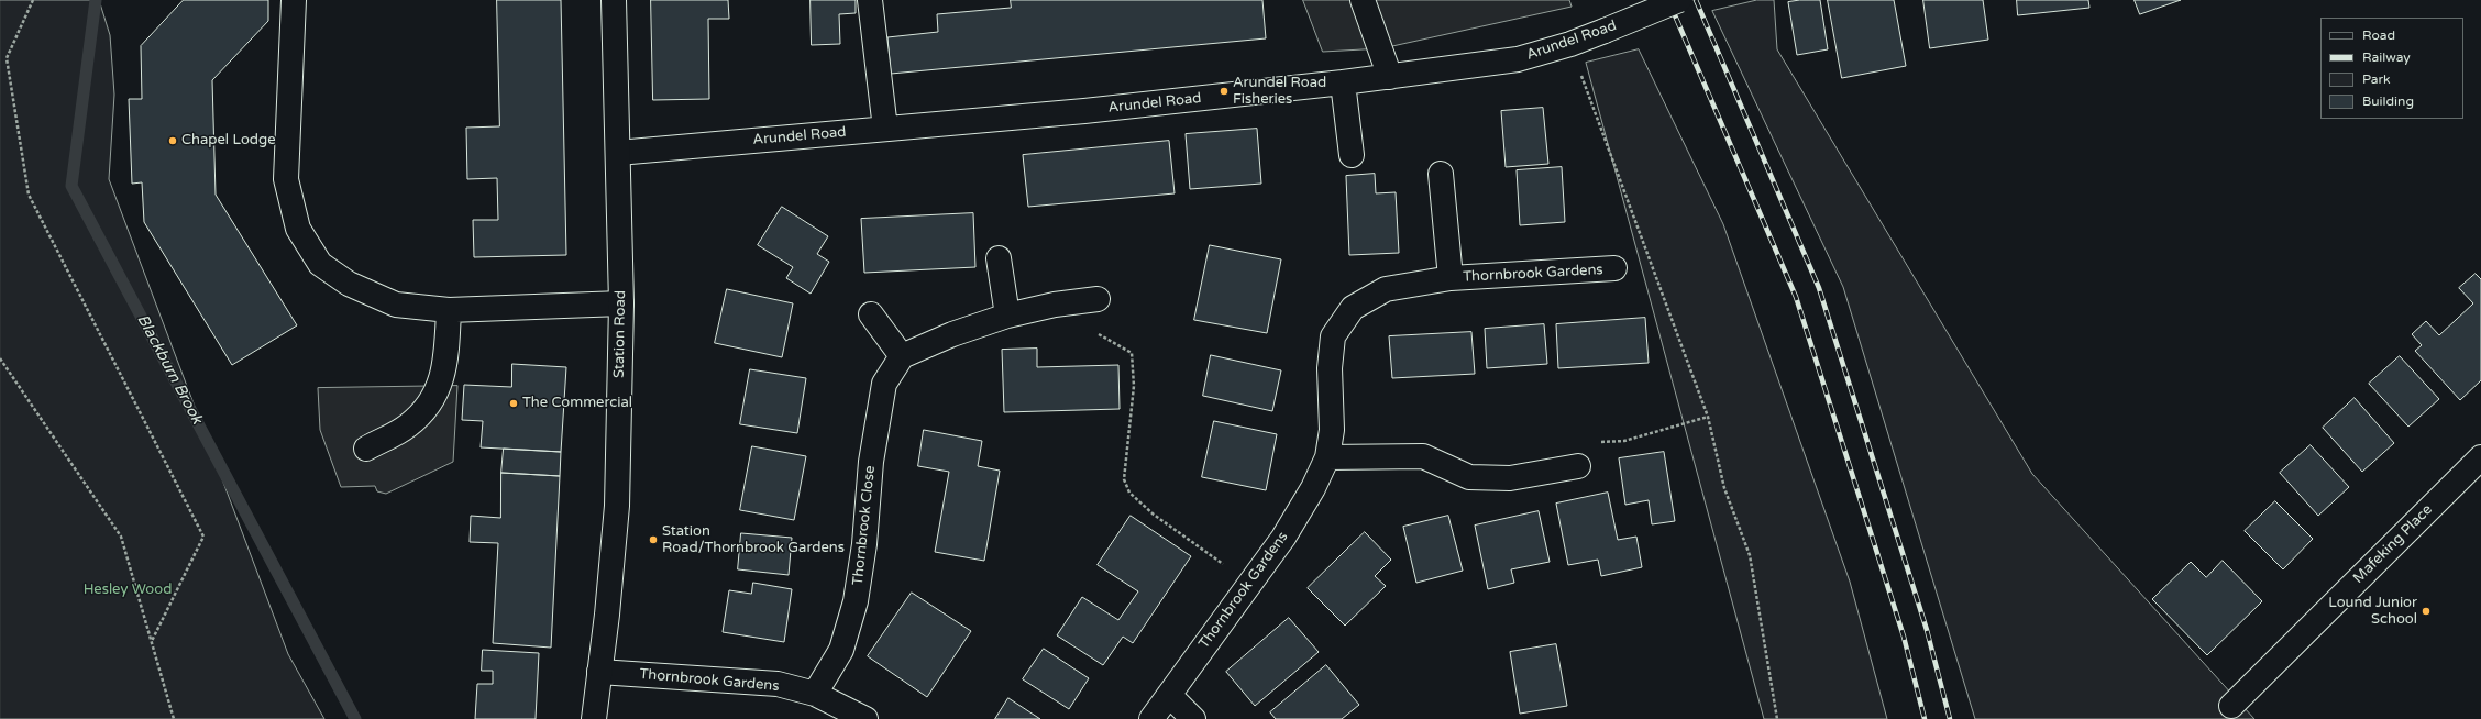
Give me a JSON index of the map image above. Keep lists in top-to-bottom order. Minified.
{"streets":{"street":["Arundel Road","Thornbrook Gardens","Station Road","Thornbrook Close","Mafeking Place"]},"crossings":[["Arundel Road","Station Road"],["Thornbrook Gardens","Station Road"],["Thornbrook Gardens","Thornbrook Close"]],"water":["Blackburn Brook"],"parks":["Hesley Wood"],"places":["Arundel Road Fisheries","Chapel Lodge","The Commercial","Station Road/Thornbrook Gardens","Lound Junior School"],"legend":["Road","Railway","Park","Building"]}
